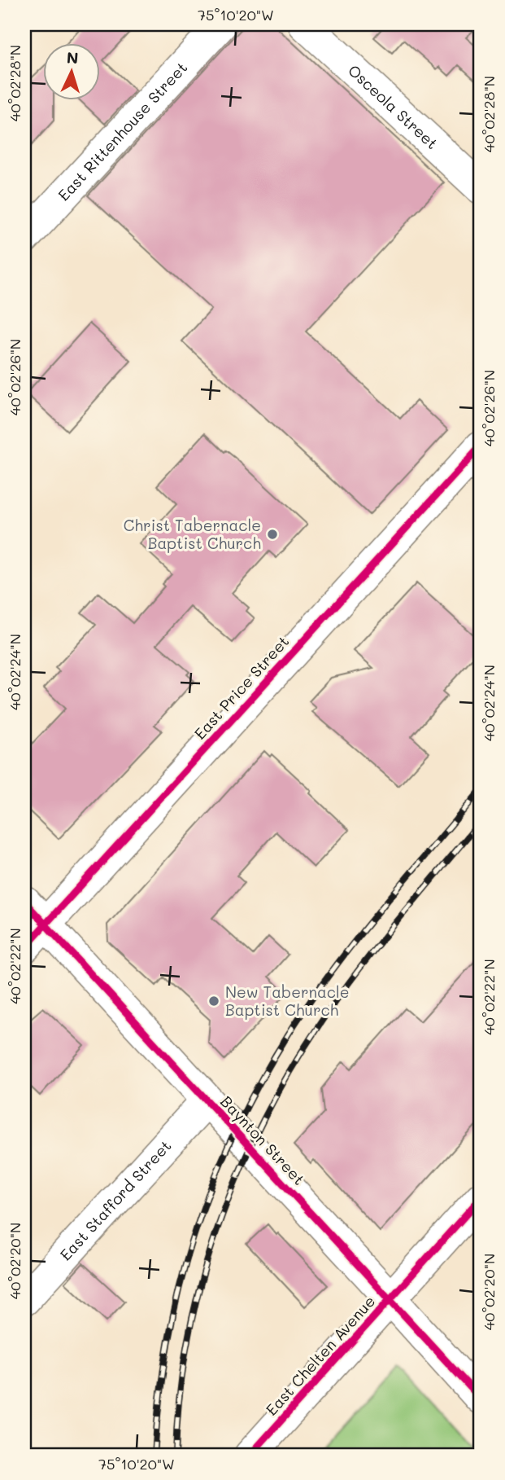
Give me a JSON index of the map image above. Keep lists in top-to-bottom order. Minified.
{"streets":{"street":["Osceola Street","East Rittenhouse Street","East Price Street","Baynton Street","East Stafford Street","East Chelten Avenue"]},"crossings":[["East Price Street","Baynton Street"],["Baynton Street","East Stafford Street"],["Baynton Street","East Chelten Avenue"]],"places":["Christ Tabernacle Baptist Church","New Tabernacle Baptist Church"],"north":"top","coordinates":["75°10'20\"W","40°02'28\"N","40°02'26\"N","40°02'24\"N","40°02'22\"N","40°02'20\"N"]}
